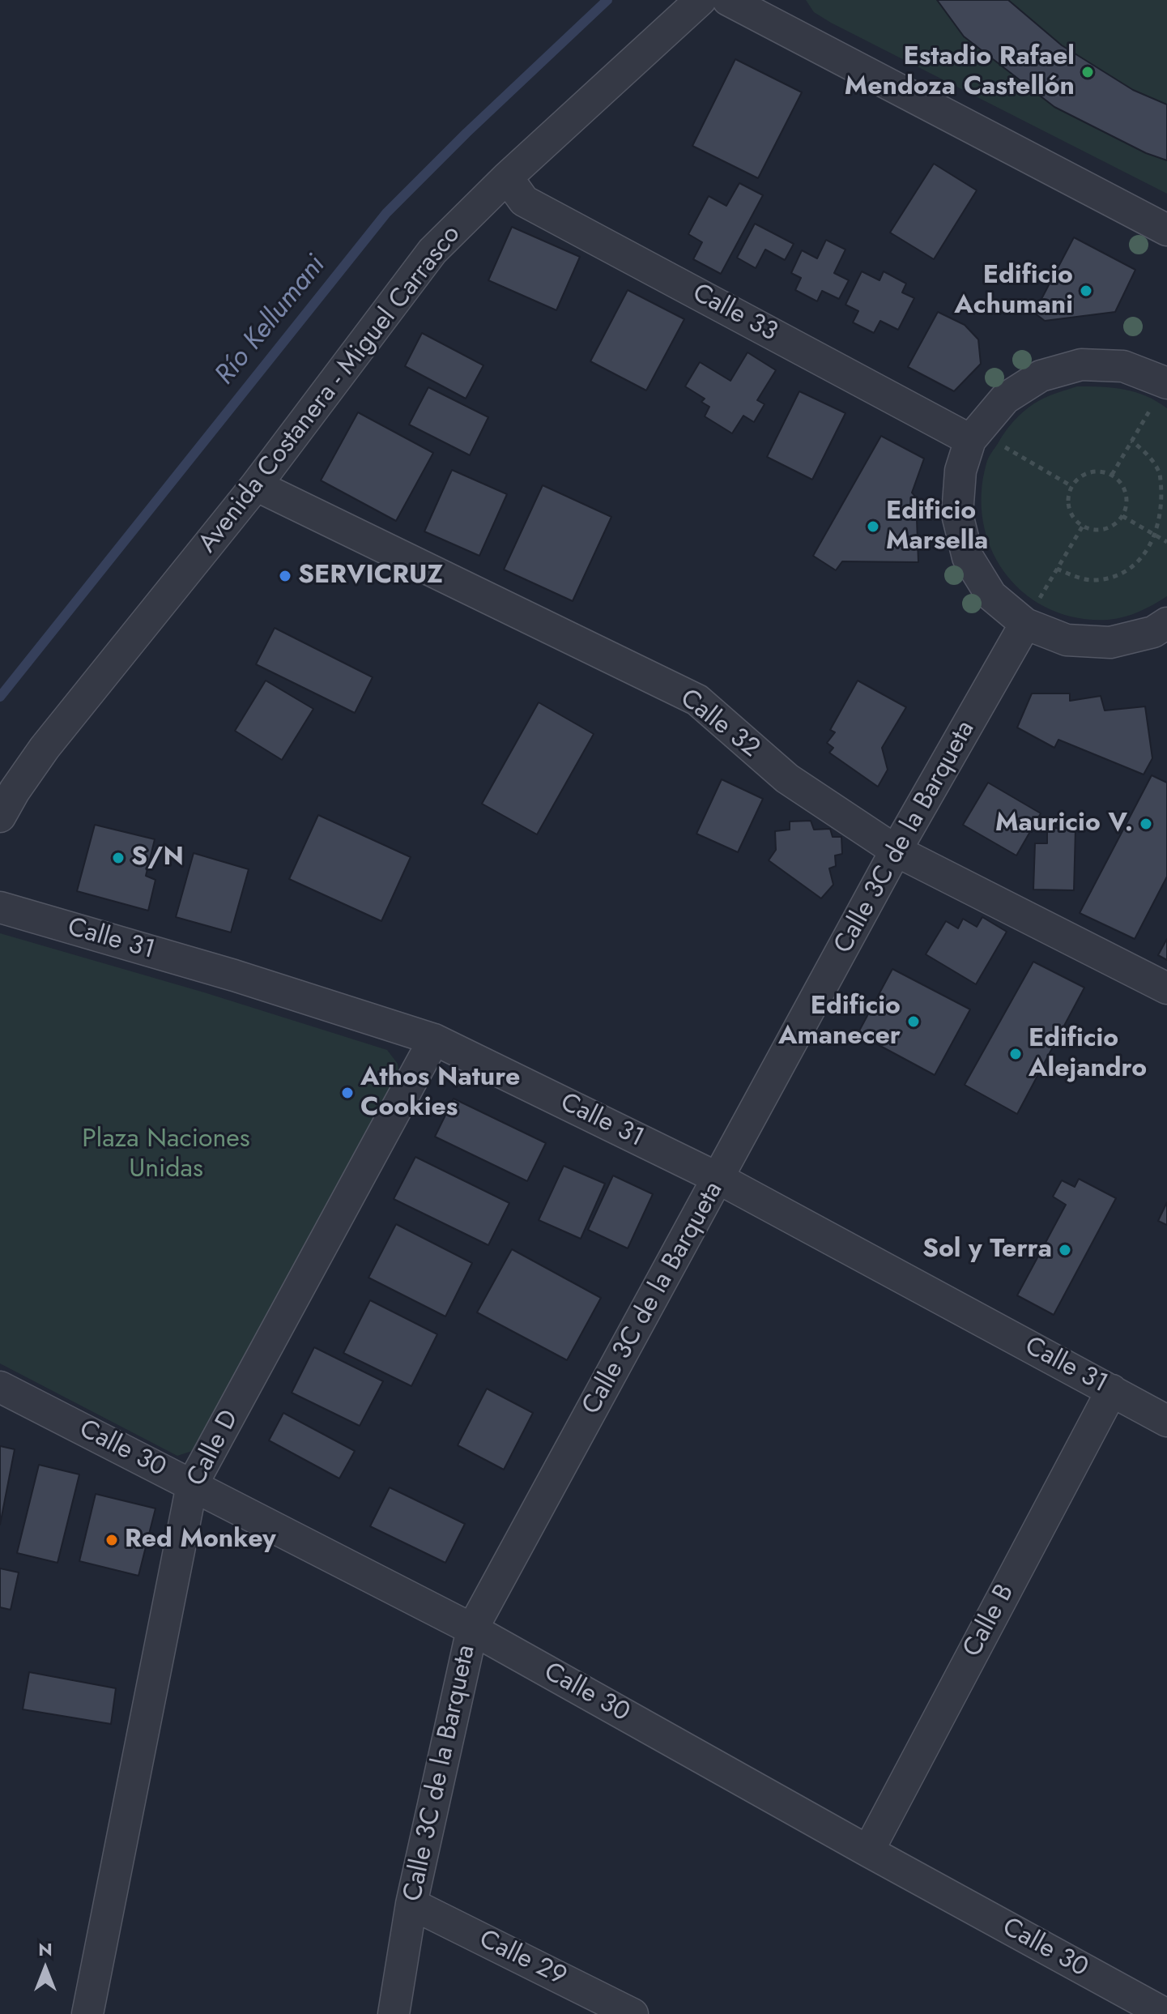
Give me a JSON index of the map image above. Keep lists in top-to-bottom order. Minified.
{"streets":{"street":["Calle 33","Avenida Costanera - Miguel Carrasco","Calle 32","Calle 3C de la Barqueta","Calle 31","Calle D","Calle 30","Calle B","Calle 29"]},"crossings":[["Calle 33","Avenida Costanera - Miguel Carrasco"],["Avenida Costanera - Miguel Carrasco","Calle 32"],["Calle 32","Calle 3C de la Barqueta"],["Calle 3C de la Barqueta","Calle 31"],["Calle 3C de la Barqueta","Calle 30"],["Calle 3C de la Barqueta","Calle 29"],["Calle 31","Calle D"],["Calle 31","Calle B"],["Calle D","Calle 30"],["Calle 30","Calle B"]],"water":["Río Kellumani"],"parks":["Plaza Naciones Unidas"],"places":["Estadio Rafael Mendoza Castellón","Edificio Achumani","Edificio Marsella","SERVICRUZ","Mauricio V.","S/N","Edificio Amanecer","Edificio Alejandro","Athos Nature Cookies","Sol y Terra","Red Monkey"],"north":"top"}
